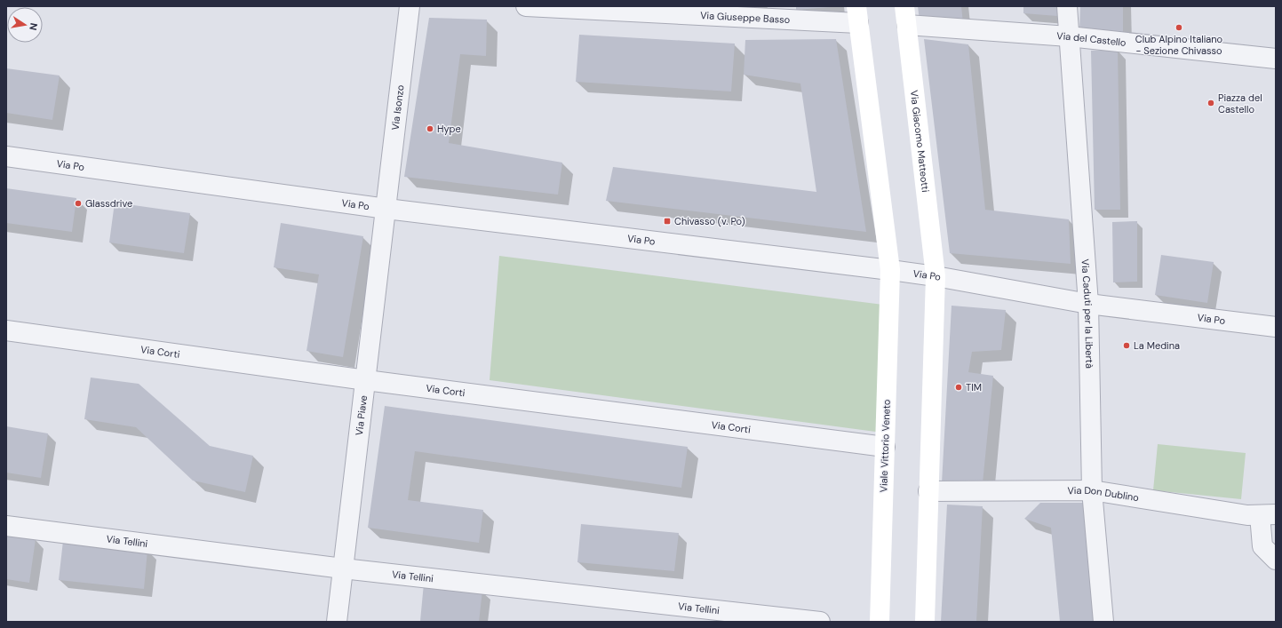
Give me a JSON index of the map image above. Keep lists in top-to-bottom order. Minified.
{"streets":{"main road":["Via Giacomo Matteotti","Viale Vittorio Veneto"],"street":["Via Giuseppe Basso","Via del Castello","Via Isonzo","Via Po","Via Caduti per la Libertà","Via Corti","Via Piave","Via Don Dublino","Via Tellini"]},"crossings":[["Via del Castello","Via Giacomo Matteotti"],["Via del Castello","Via Caduti per la Libertà"],["Via Isonzo","Via Po"],["Via Isonzo","Via Piave"],["Via Giacomo Matteotti","Via Po"],["Via Po","Via Caduti per la Libertà"],["Via Po","Via Piave"],["Via Po","Viale Vittorio Veneto"],["Via Caduti per la Libertà","Via Don Dublino"],["Via Corti","Via Piave"],["Via Corti","Viale Vittorio Veneto"],["Via Piave","Via Tellini"]],"places":{"other":["Club Alpino Italiano - Sezione Chivasso","Piazza del Castello","Hype","Glassdrive","La Medina","TIM"],"transit":["Chivasso (v. Po)"]},"north":"right"}
